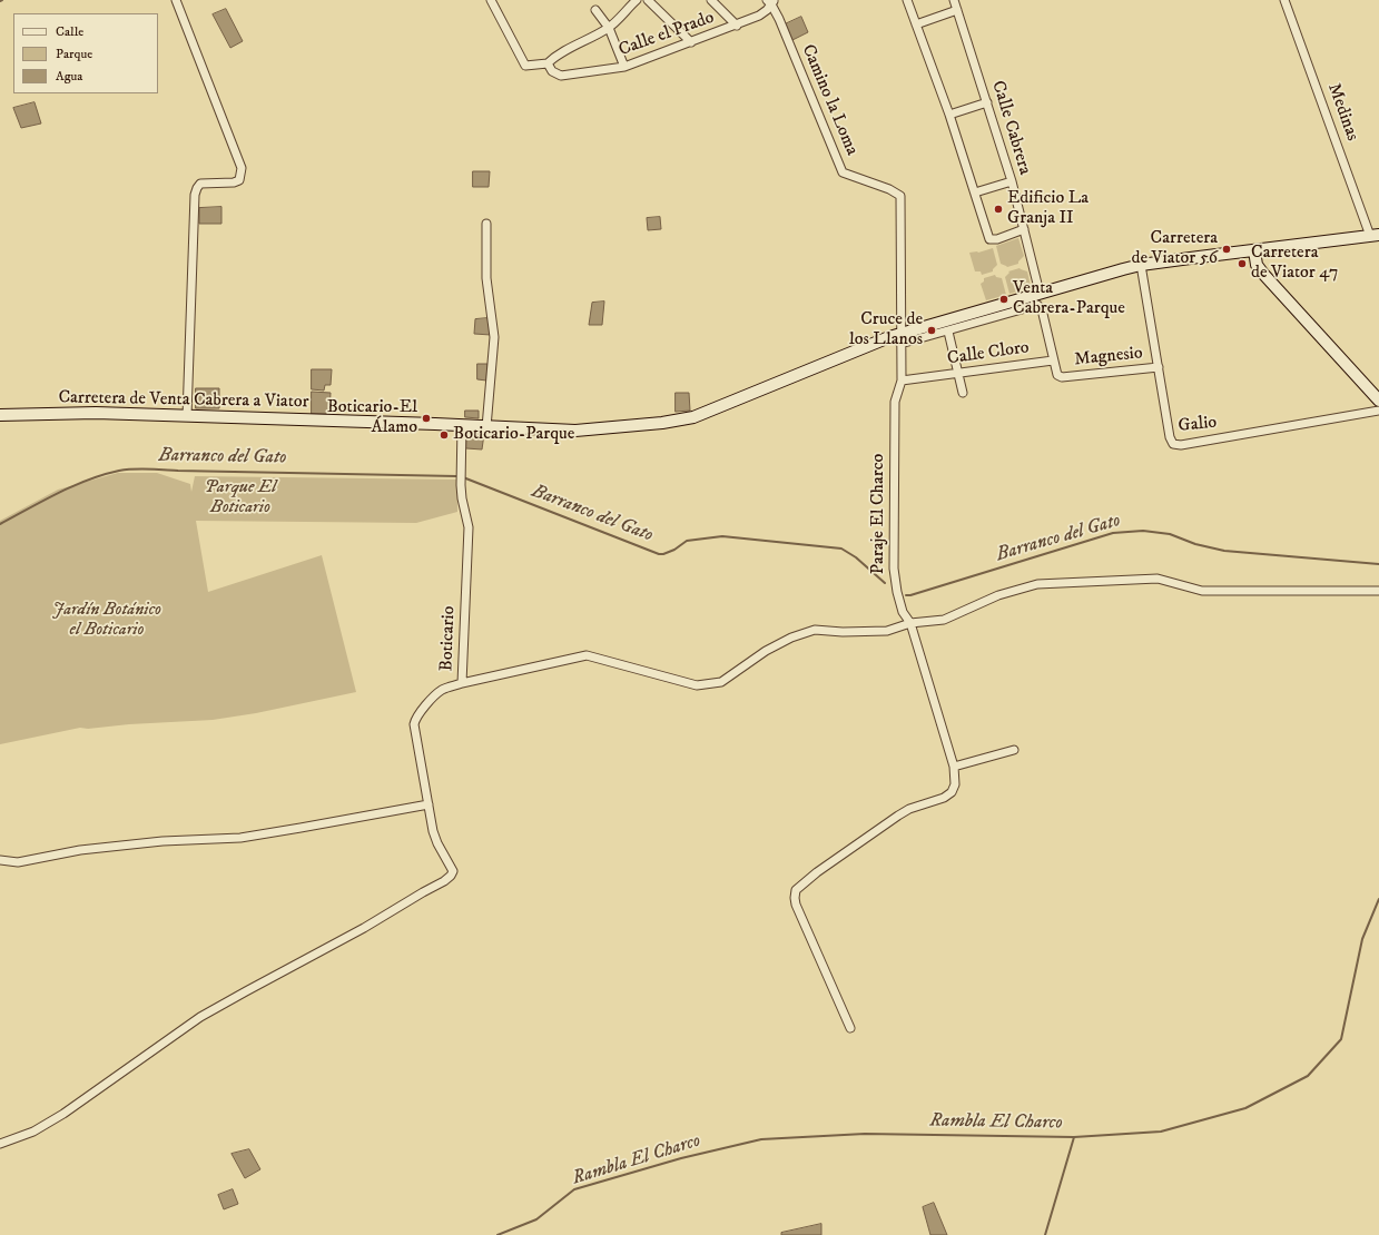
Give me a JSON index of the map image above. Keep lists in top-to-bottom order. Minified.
{"streets":{"street":["Calle el Prado","Camino la Loma","Medinas","Calle Cabrera","Calle Cloro","Magnesio","Carretera de Venta Cabrera a Viator","Galio","Paraje El Charco","Boticario"]},"crossings":[["Calle el Prado","Camino la Loma"],["Camino la Loma","Carretera de Venta Cabrera a Viator"],["Camino la Loma","Paraje El Charco"],["Medinas","Carretera de Venta Cabrera a Viator"],["Calle Cabrera","Carretera de Venta Cabrera a Viator"],["Calle Cloro","Magnesio"],["Calle Cloro","Paraje El Charco"],["Magnesio","Galio"],["Carretera de Venta Cabrera a Viator","Galio"],["Carretera de Venta Cabrera a Viator","Paraje El Charco"],["Carretera de Venta Cabrera a Viator","Boticario"]],"water":["Barranco del Gato","Rambla El Charco"],"parks":["Parque El Boticario","Jardín Botánico el Boticario"],"places":["Edificio La Granja II","Carretera de Viator 56","Carretera de Viator 47","Venta Cabrera-Parque","Cruce de los Llanos","Boticario-El Álamo","Boticario-Parque"],"legend":["Calle","Parque","Agua"]}
